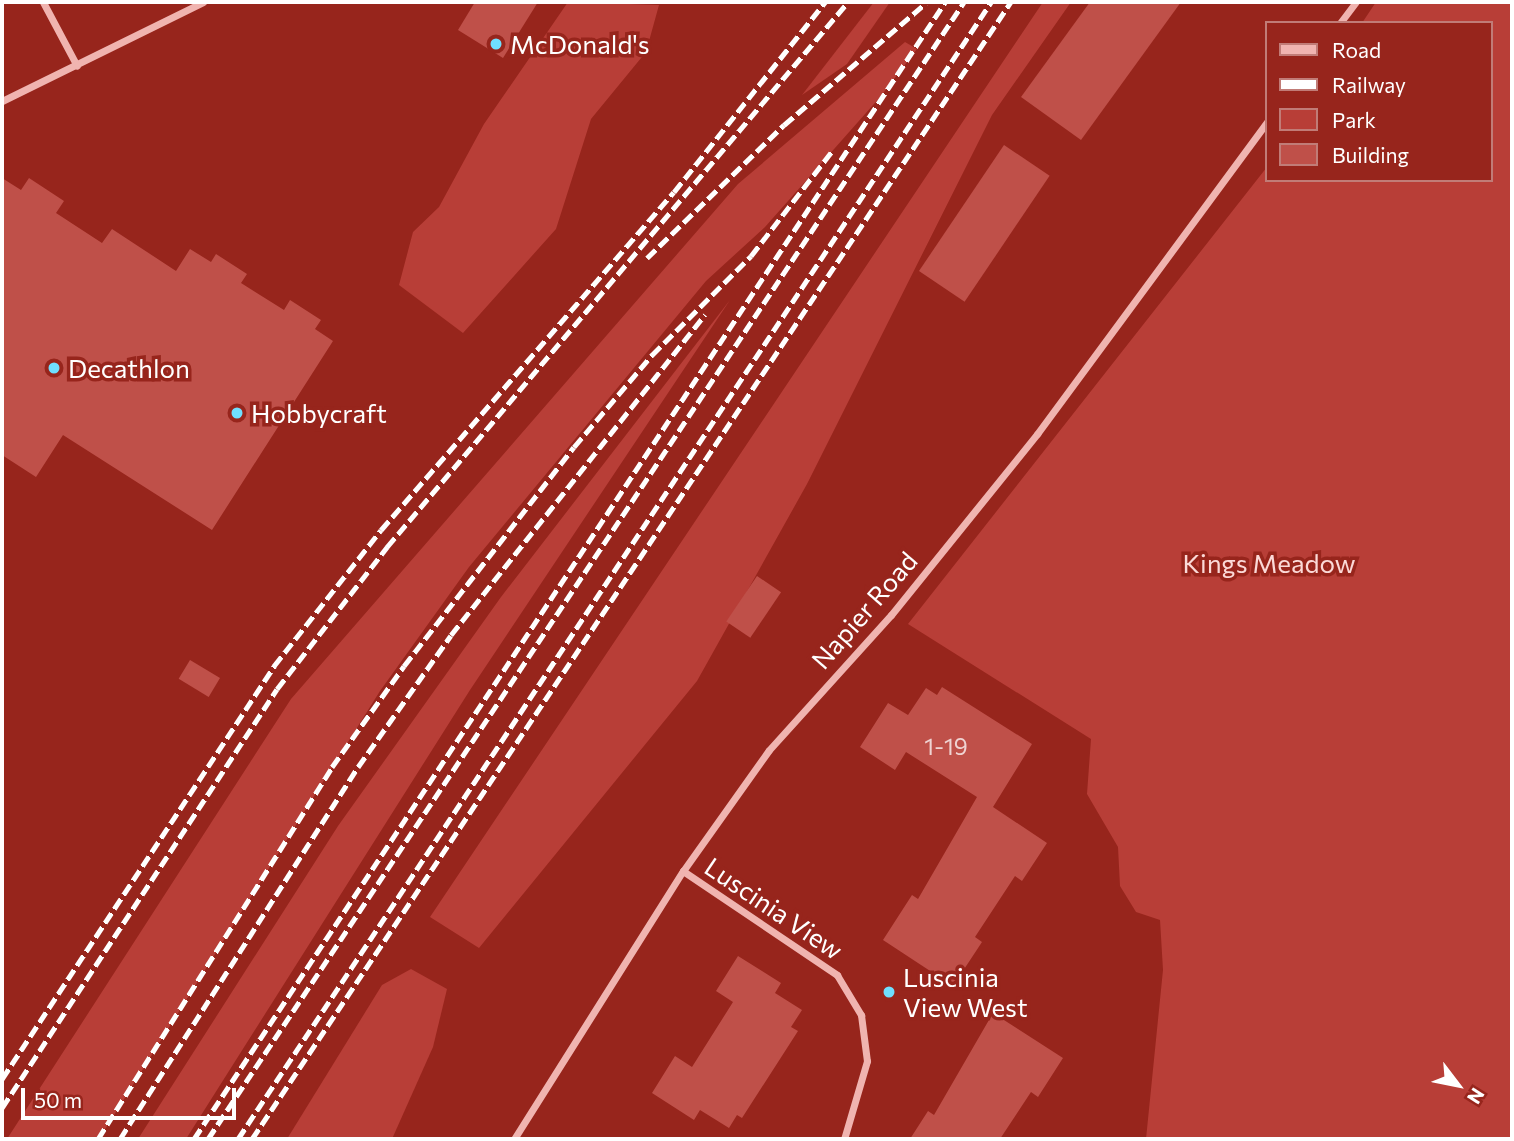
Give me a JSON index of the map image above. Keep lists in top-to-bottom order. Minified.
{"streets":{"street":["Napier Road","Luscinia View"]},"crossings":[["Napier Road","Luscinia View"]],"parks":["Kings Meadow"],"places":["McDonald's","Decathlon","Hobbycraft","Luscinia View West"],"house_numbers":["1-19"],"legend":["Road","Railway","Park","Building"],"scale_bar":"50 m","north":"bottom right"}
